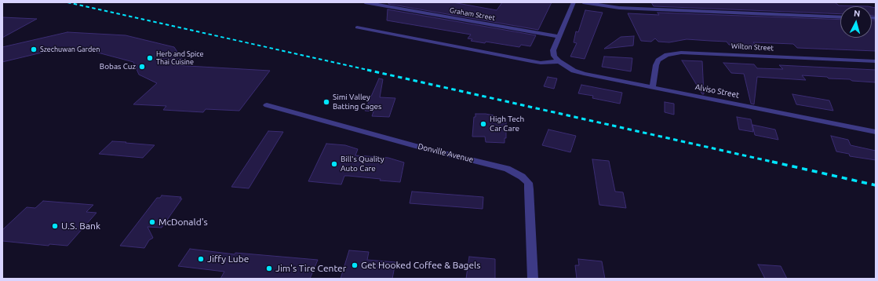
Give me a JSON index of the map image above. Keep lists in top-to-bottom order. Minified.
{"streets":{"street":["Graham Street","Wilton Street","Alviso Street","Donville Avenue"]},"crossings":[["Wilton Street","Alviso Street"]],"places":["Szechuwan Garden","Herb and Spice Thai Cuisine","Bobas Cuz","Simi Valley Batting Cages","High Tech Car Care","Bill's Quality Auto Care","McDonald's","U.S. Bank","Jiffy Lube","Get Hooked Coffee & Bagels","Jim's Tire Center"],"north":"top"}
